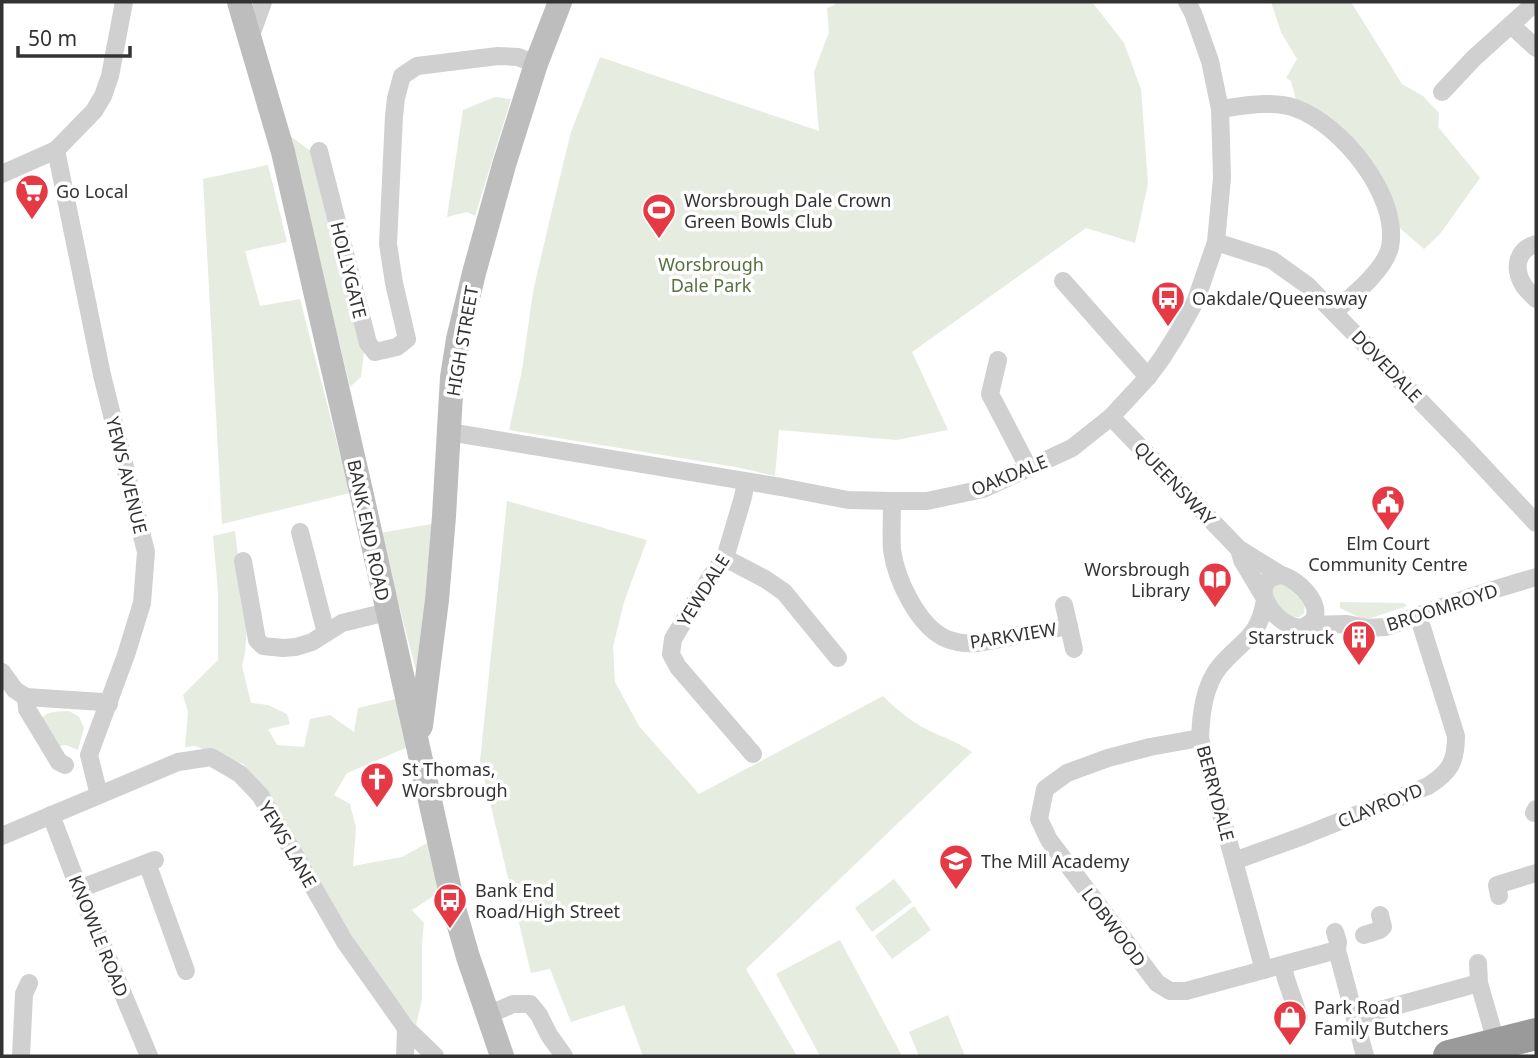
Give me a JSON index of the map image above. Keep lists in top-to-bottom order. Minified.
{"streets":{"street":["HOLLYGATE","HIGH STREET","DOVEDALE","YEWS AVENUE","OAKDALE","QUEENSWAY","BANK END ROAD","YEWDALE","BROOMROYD","PARKVIEW","BERRYDALE","CLAYROYD","YEWS LANE","LOBWOOD","KNOWLE ROAD"]},"crossings":[["HOLLYGATE","HIGH STREET"],["HIGH STREET","OAKDALE"],["HIGH STREET","BANK END ROAD"],["DOVEDALE","OAKDALE"],["YEWS AVENUE","YEWS LANE"],["OAKDALE","QUEENSWAY"],["OAKDALE","YEWDALE"],["OAKDALE","PARKVIEW"],["QUEENSWAY","BROOMROYD"],["QUEENSWAY","BERRYDALE"],["BROOMROYD","BERRYDALE"],["BROOMROYD","CLAYROYD"],["BERRYDALE","CLAYROYD"],["BERRYDALE","LOBWOOD"],["YEWS LANE","KNOWLE ROAD"]],"parks":["Worsbrough Dale Park"],"places":{"supermarket":["Go Local"],"sports":["Worsbrough Dale Crown Green Bowls Club"],"bus stop":["Oakdale/Queensway","Bank End Road/High Street"],"public building":["Elm Court Community Centre"],"library":["Worsbrough Library"],"building":["Starstruck"],"church":["St Thomas, Worsbrough"],"school or university":["The Mill Academy"],"shop":["Park Road Family Butchers"]},"scale_bar":"50 m"}
